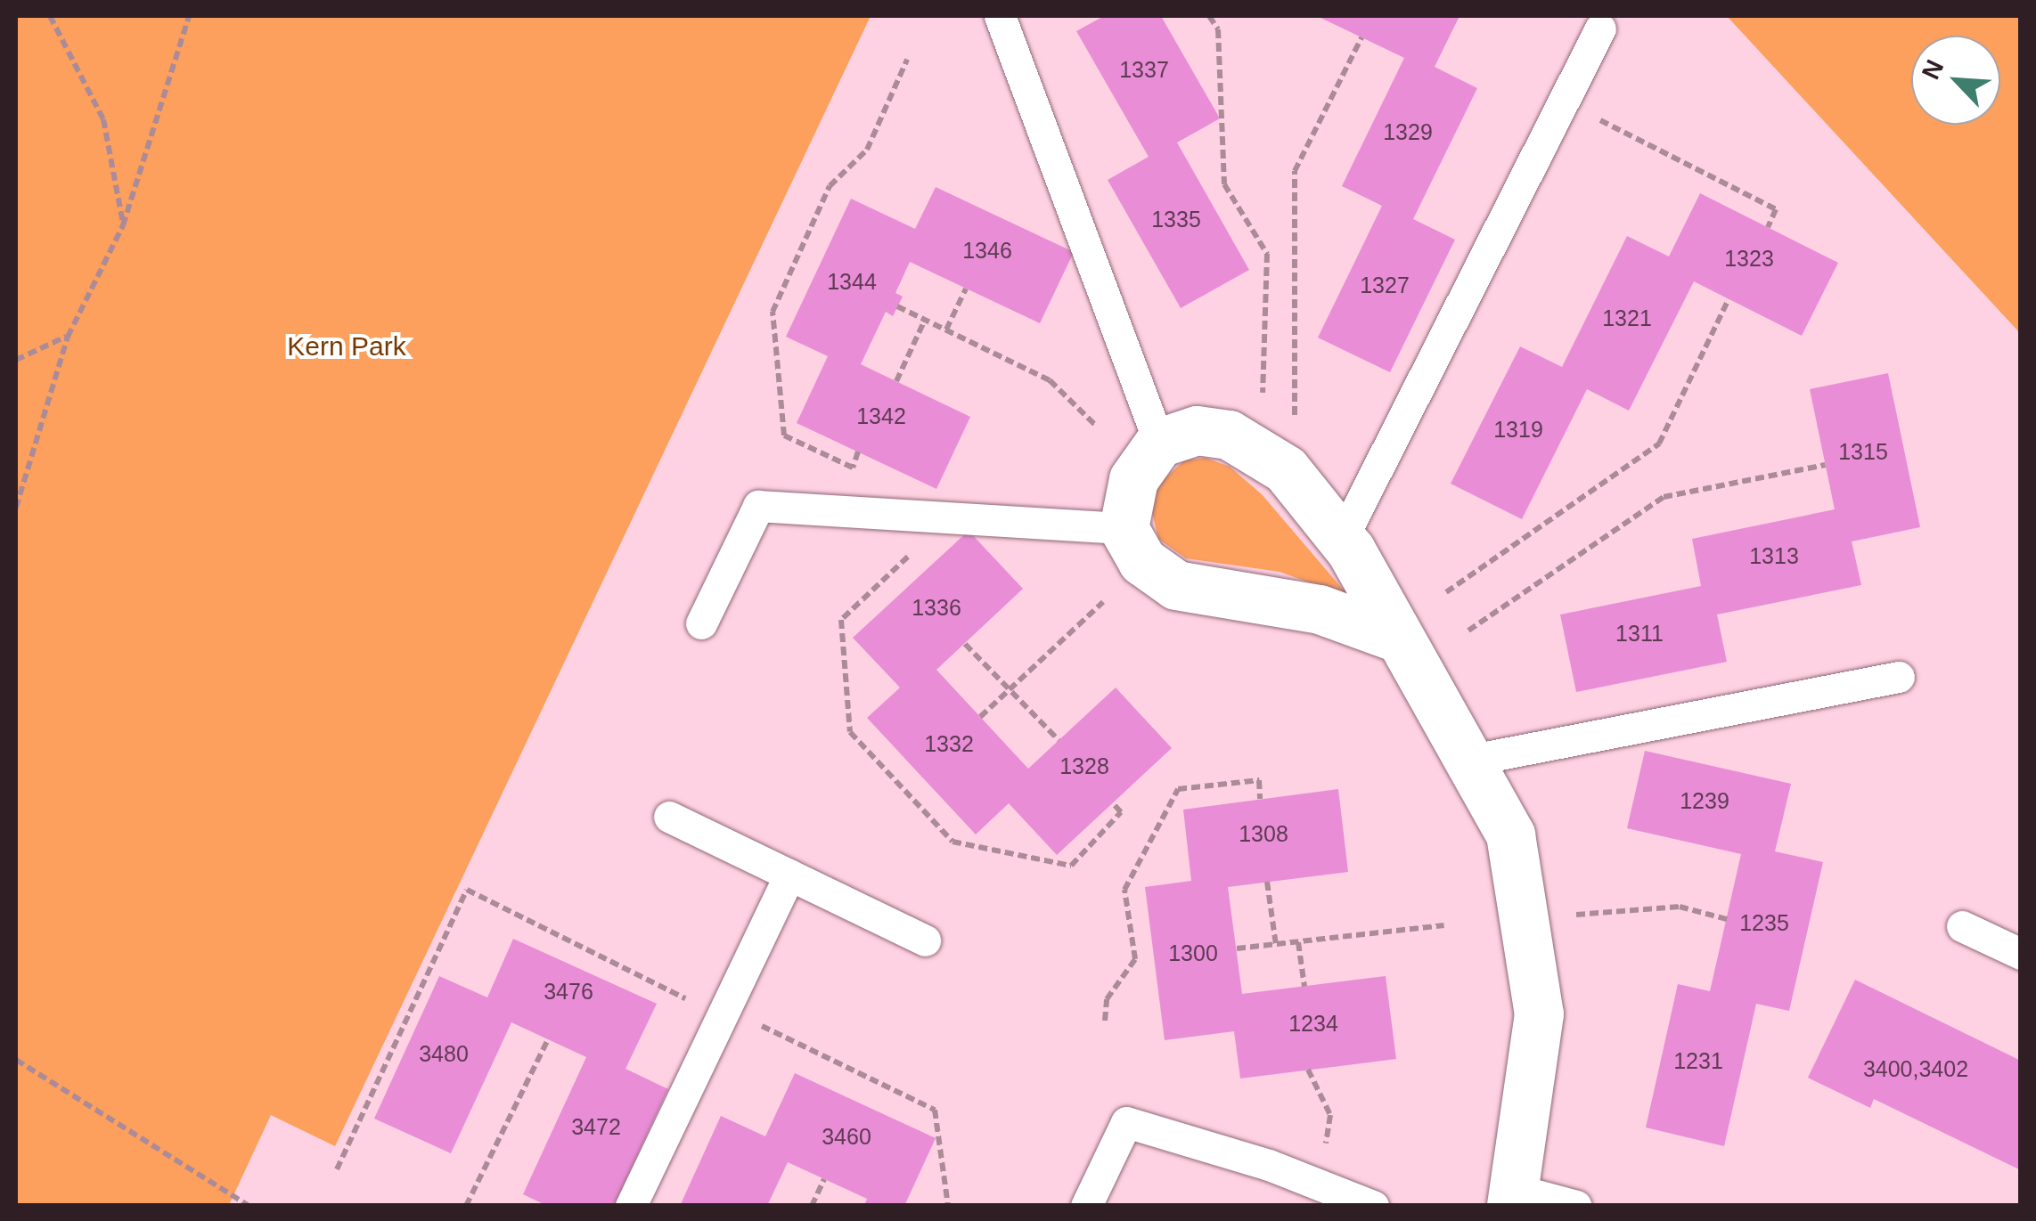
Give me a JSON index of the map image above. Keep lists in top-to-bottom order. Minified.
{"parks":["Kern Park"],"house_numbers":["1337","1329","1335","1346","1323","1344","1327","1321","1342","1319","1315","1313","1336","1311","1332","1328","1239","1308","1235","1300","3476","1234","3480","1231","3400,3402","3472","3460"],"north":"top left"}
